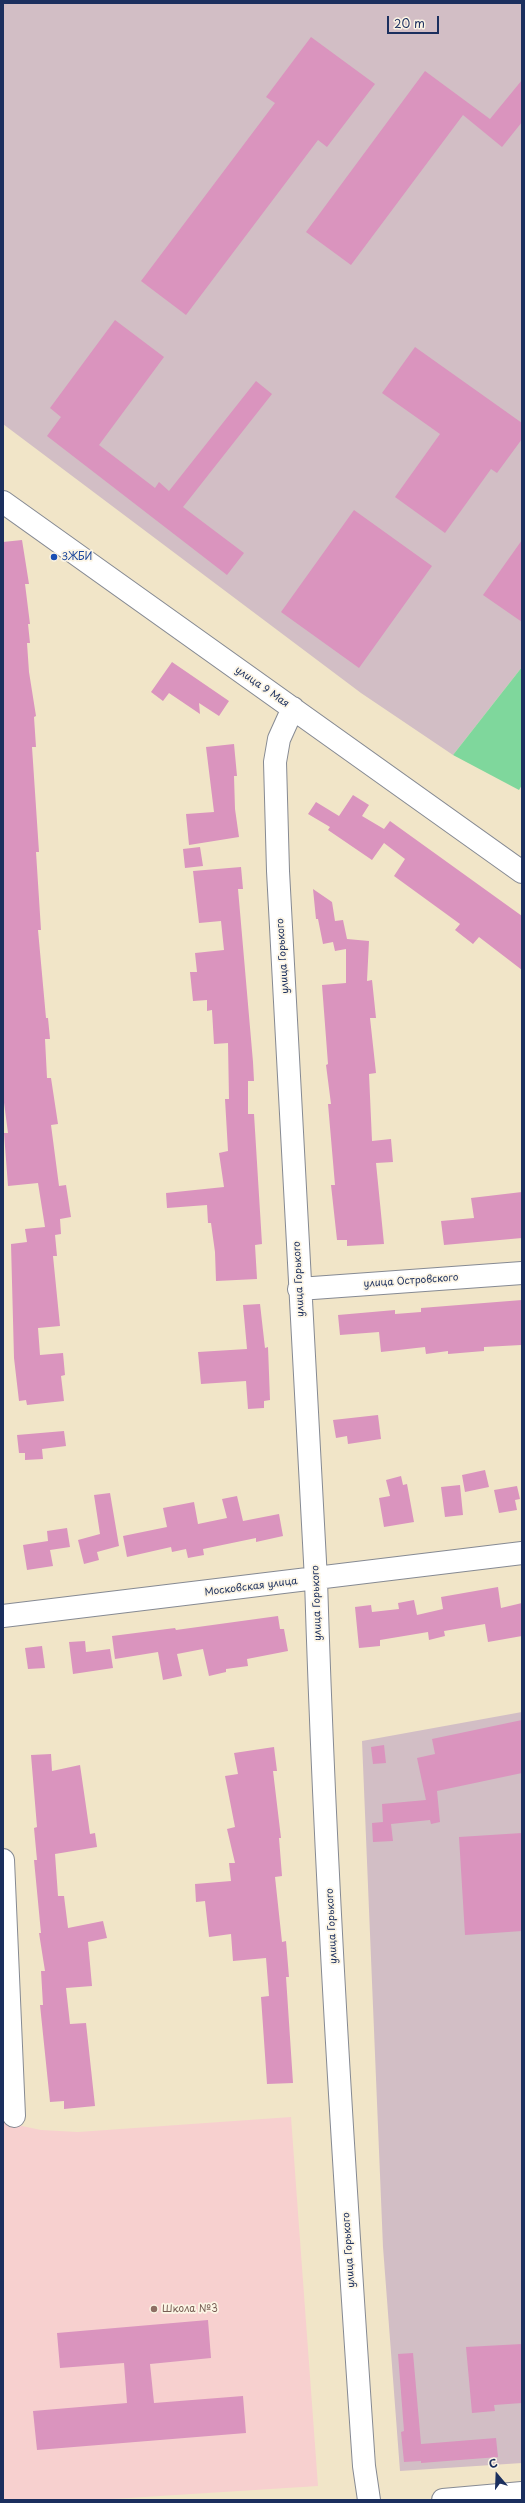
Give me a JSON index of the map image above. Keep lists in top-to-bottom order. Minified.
{"streets":{"street":["улица 9 Мая","улица Горького","улица Островского","Московская улица"]},"crossings":[["улица 9 Мая","улица Горького"],["улица Горького","улица Островского"],["улица Горького","Московская улица"]],"places":["ЗЖБИ","Школа №3"],"scale_bar":"20 m","north":"top"}
